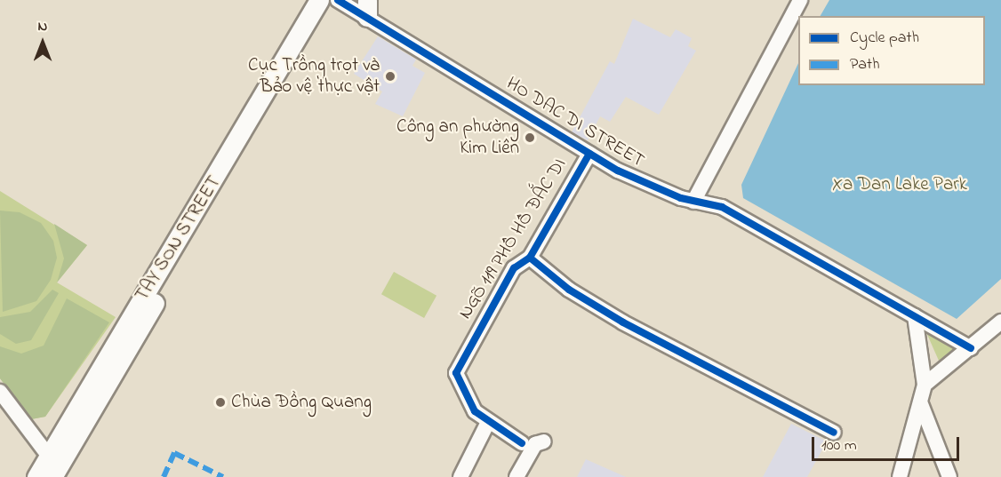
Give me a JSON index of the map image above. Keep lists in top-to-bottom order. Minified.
{"streets":{"main road":["TAY SON STREET"],"street":["HO DAC DI STREET","NGÕ 119 PHỐ HỒ ĐẮC DI"]},"crossings":[["HO DAC DI STREET","NGÕ 119 PHỐ HỒ ĐẮC DI"]],"parks":["Xa Dan Lake Park"],"places":["Cục Trồng trọt và Bảo vệ thực vật","Công an phường Kim Liên","Chùa Đồng Quang"],"legend":["Cycle path","Path"],"scale_bar":"100 m","north":"top"}
